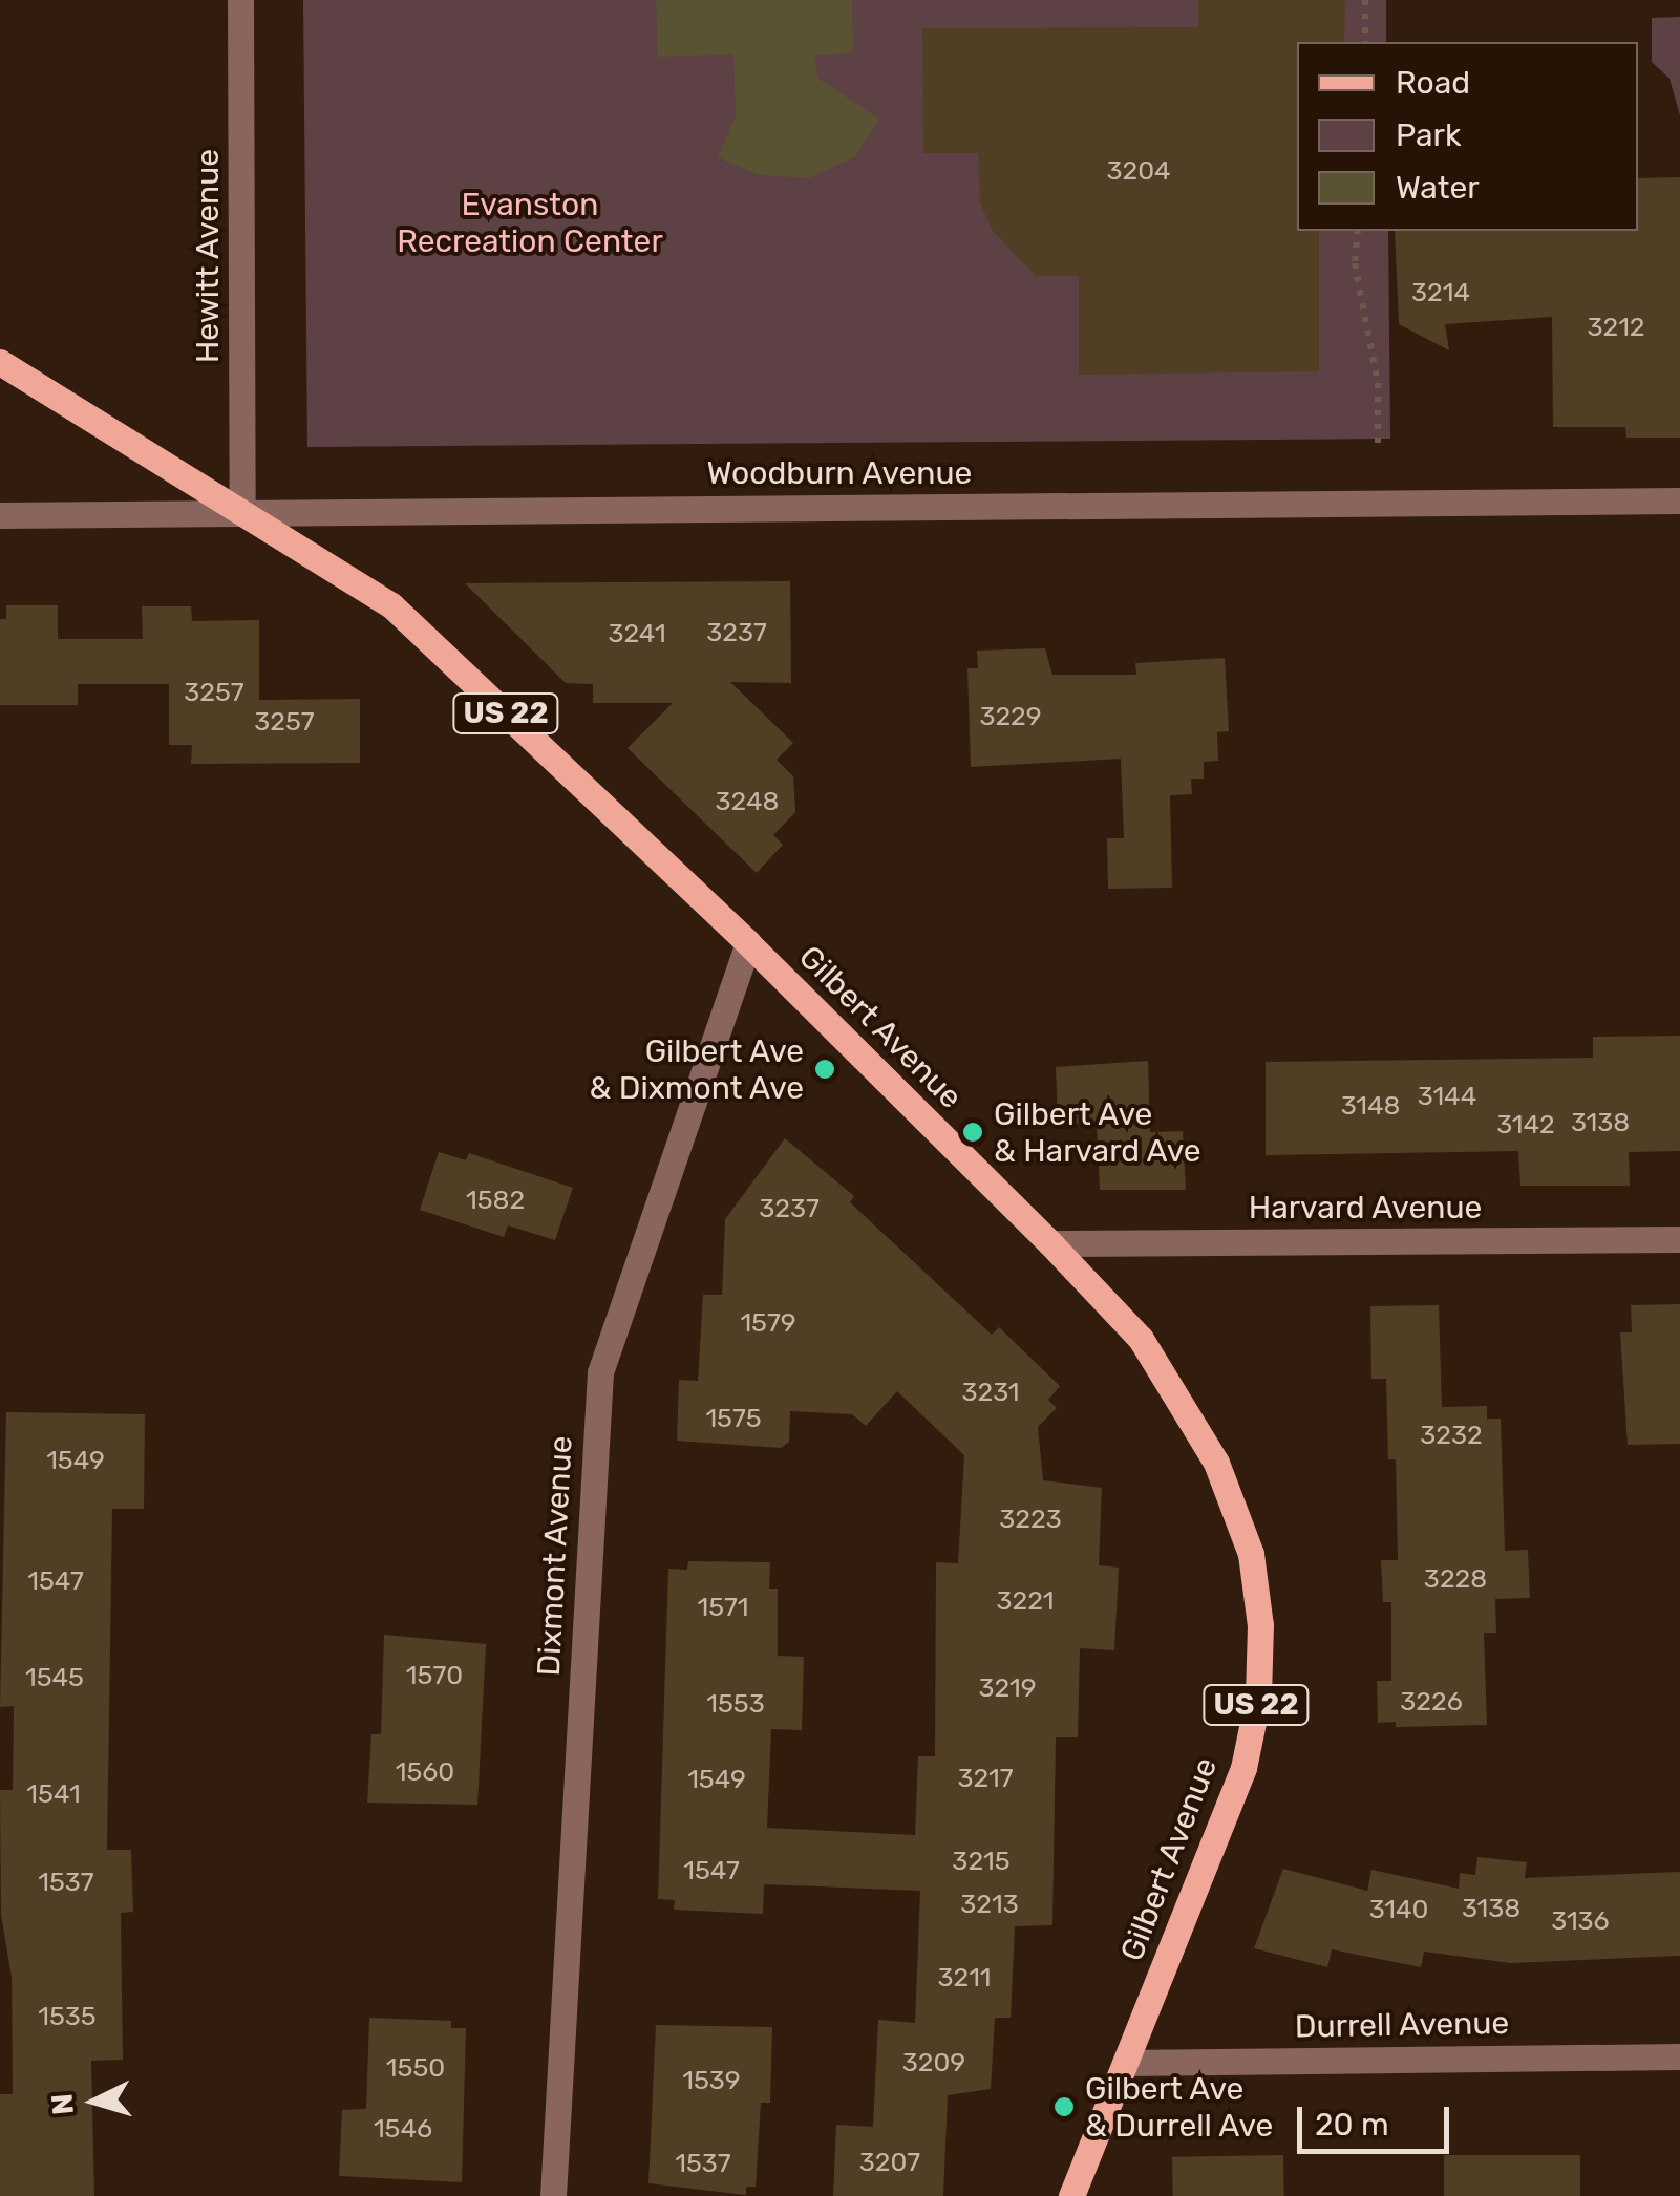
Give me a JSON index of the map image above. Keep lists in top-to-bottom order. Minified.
{"streets":{"main road":["US 22","Gilbert Avenue"],"street":["Hewitt Avenue","Woodburn Avenue","Harvard Avenue","Dixmont Avenue","Durrell Avenue"]},"crossings":[["Hewitt Avenue","Woodburn Avenue"],["Hewitt Avenue","US 22"],["Hewitt Avenue","Gilbert Avenue"],["Woodburn Avenue","US 22"],["Woodburn Avenue","Gilbert Avenue"],["US 22","Gilbert Avenue"],["Gilbert Avenue","Harvard Avenue"],["Gilbert Avenue","Dixmont Avenue"],["Gilbert Avenue","Durrell Avenue"]],"parks":["Evanston Recreation Center"],"places":["Gilbert Ave & Dixmont Ave","Gilbert Ave & Harvard Ave","Gilbert Ave & Durrell Ave"],"house_numbers":["3204","3214","3212","3237","3241","3257","3229","3257","3248","3144","3148","3138","3142","1582","3237","1579","3231","1575","3232","1549","3223","3228","1547","3221","1571","1570","1545","3219","3226","1553","1560","3217","1549","1541","3215","1547","1537","3213","3138","3140","3136","3211","1535","3209","1550","1539","1546","3207","1537"],"legend":["Road","Park","Water"],"scale_bar":"20 m","north":"left"}
